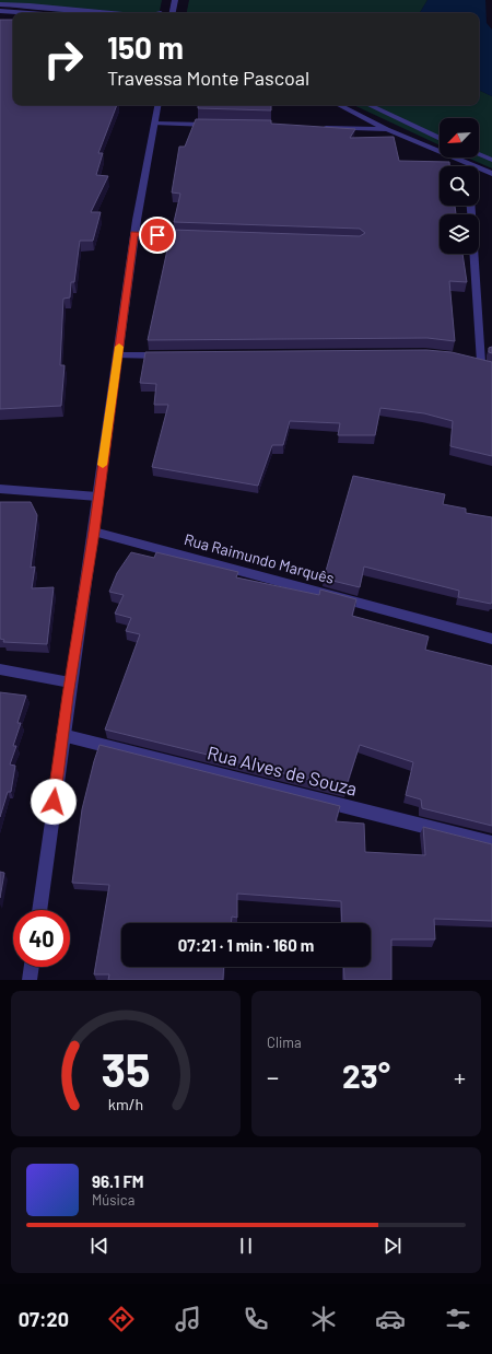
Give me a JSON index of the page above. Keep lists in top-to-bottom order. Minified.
{"streets":{"street":["Rua Raimundo Marquês","Rua Alves de Souza"]},"north":"bottom left","page":{"turn":["150 m","Travessa Monte Pascoal"],"limit":"40","trip":"07:21 · 1 min · 160 m","tile":"Clima","heat":["−","23°","+"],"song":["96.1 FM","Música"],"tabs":"07:20","gauge":["35","km/h"]}}
